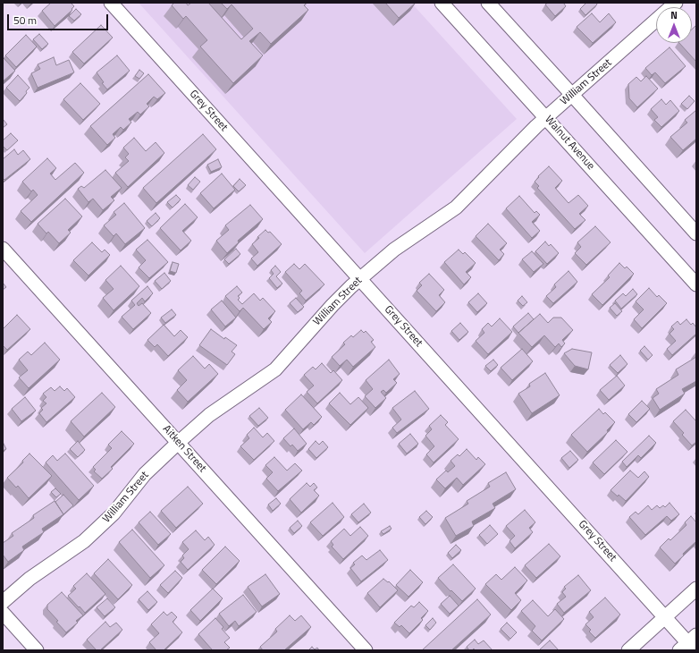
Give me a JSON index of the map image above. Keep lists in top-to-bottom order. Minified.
{"streets":{"street":["William Street","Grey Street","Walnut Avenue","Aitken Street"]},"crossings":[["William Street","Grey Street"],["William Street","Walnut Avenue"],["William Street","Aitken Street"]],"scale_bar":"50 m","north":"top"}
